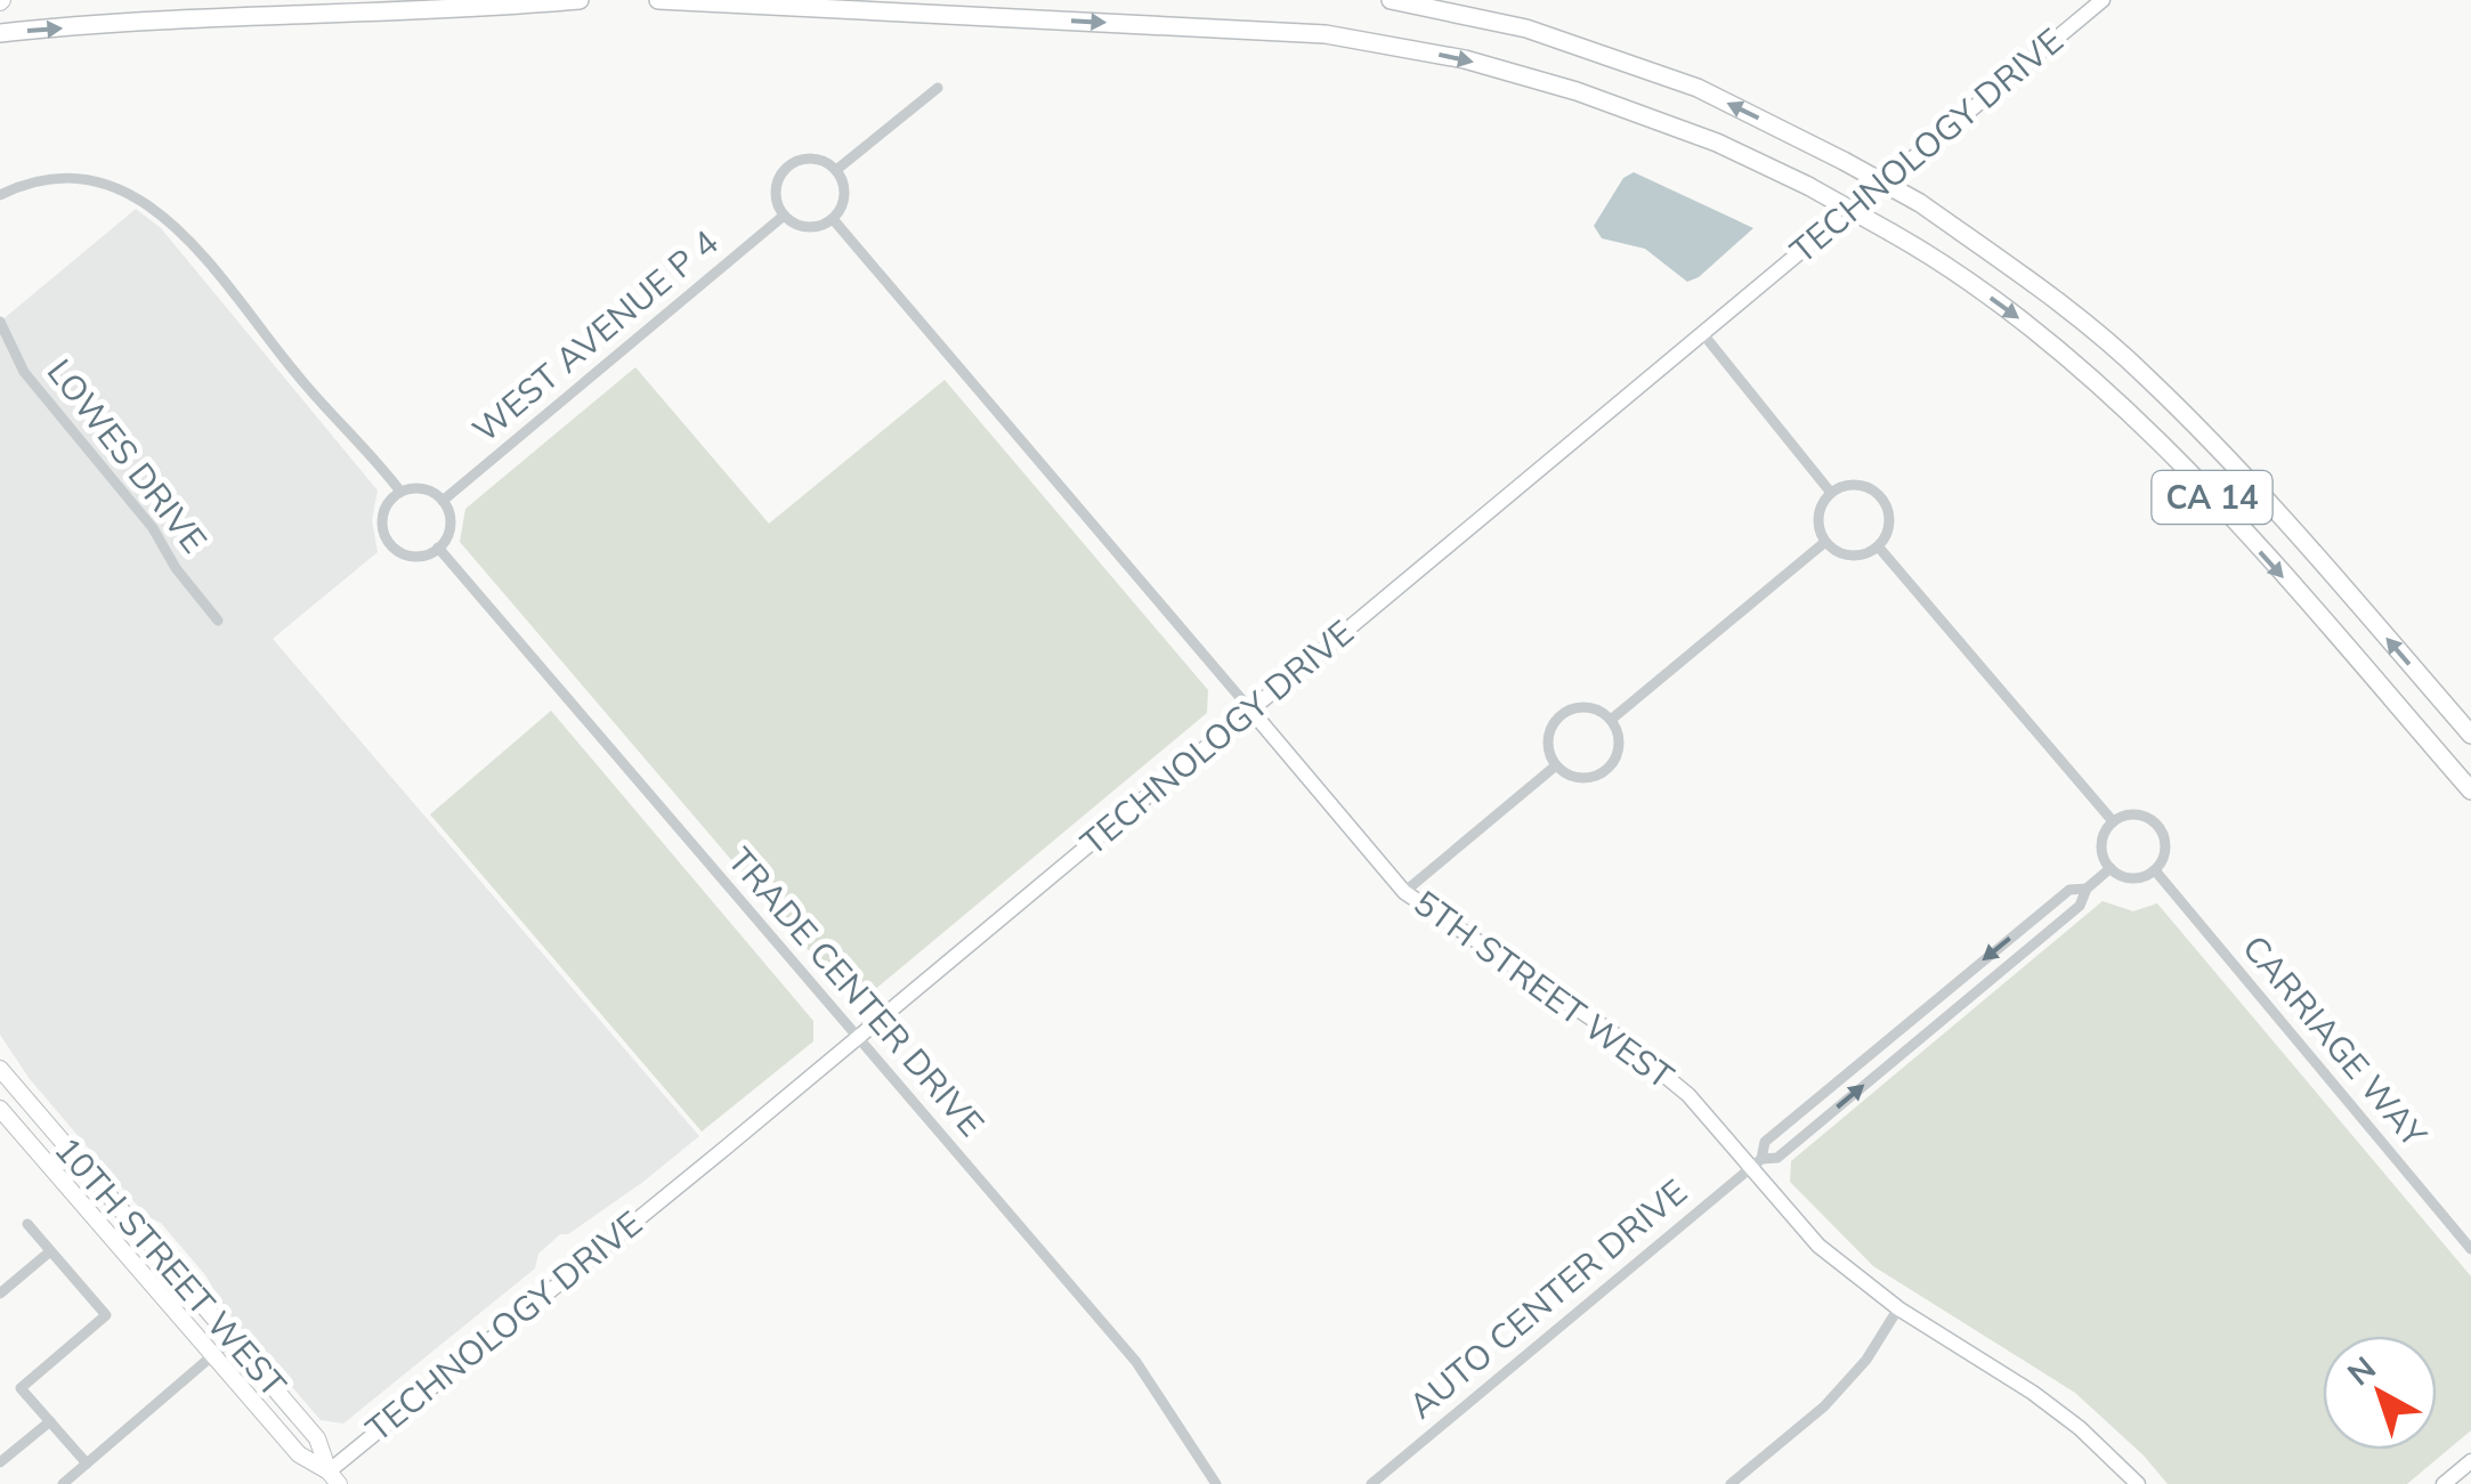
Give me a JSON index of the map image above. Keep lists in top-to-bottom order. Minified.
{"streets":{"highway":["CA 14"],"main road":["TECHNOLOGY DRIVE","5TH STREET WEST","10TH STREET WEST"],"street":["WEST AVENUE P 4","LOWES DRIVE","TRADE CENTER DRIVE","CARRIAGE WAY","AUTO CENTER DRIVE"]},"crossings":[["TECHNOLOGY DRIVE","5TH STREET WEST"],["TECHNOLOGY DRIVE","TRADE CENTER DRIVE"],["TECHNOLOGY DRIVE","10TH STREET WEST"],["WEST AVENUE P 4","5TH STREET WEST"],["WEST AVENUE P 4","TRADE CENTER DRIVE"],["5TH STREET WEST","AUTO CENTER DRIVE"],["CARRIAGE WAY","AUTO CENTER DRIVE"]],"north":"top left"}
